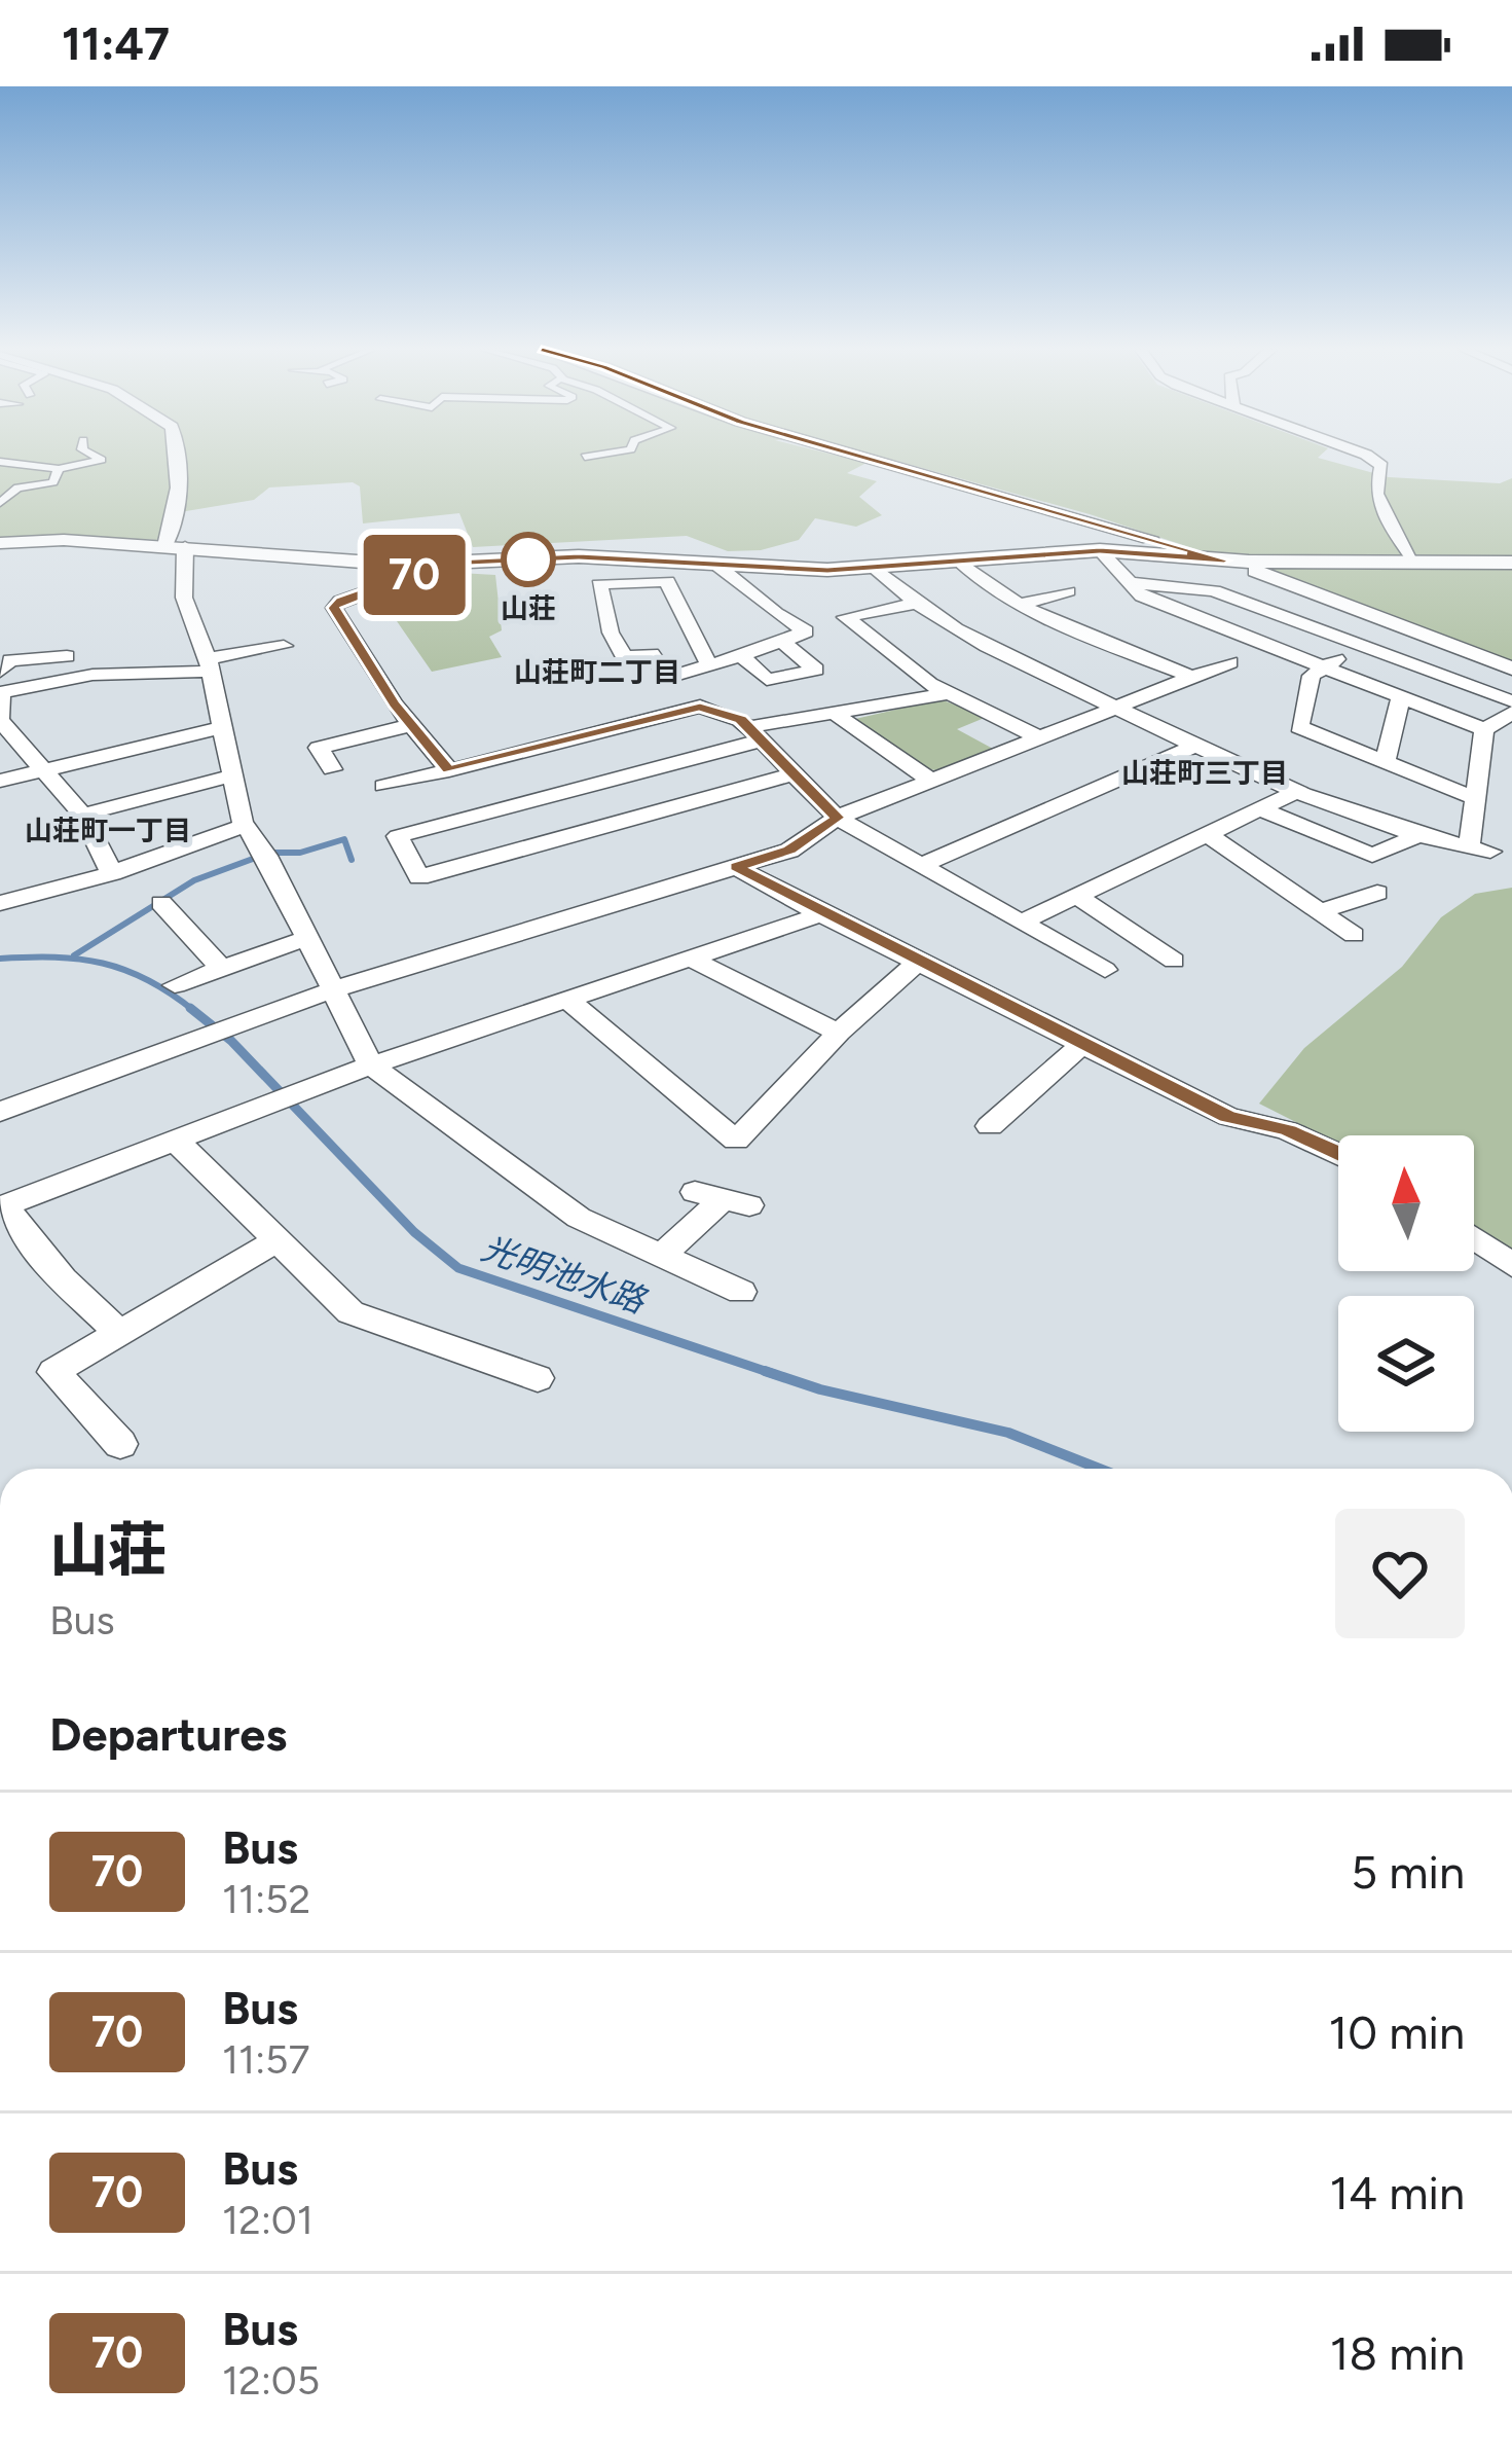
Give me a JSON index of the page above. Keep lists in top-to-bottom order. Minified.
{"districts":["山荘町二丁目","山荘町三丁目","山荘町一丁目"],"water":["光明池水路"],"places":["山荘"],"lines":["bus line 70"],"north":"top","page":{"status":"11:47","on_map":"70","heading":[["山荘","Bus"],"Departures"],"list":[{"mark":"70","name":"Bus","note":"11:52","value":"5 min"},{"mark":"70","name":"Bus","note":"11:57","value":"10 min"},{"mark":"70","name":"Bus","note":"12:01","value":"14 min"},{"mark":"70","name":"Bus","note":"12:05","value":"18 min"}]}}
